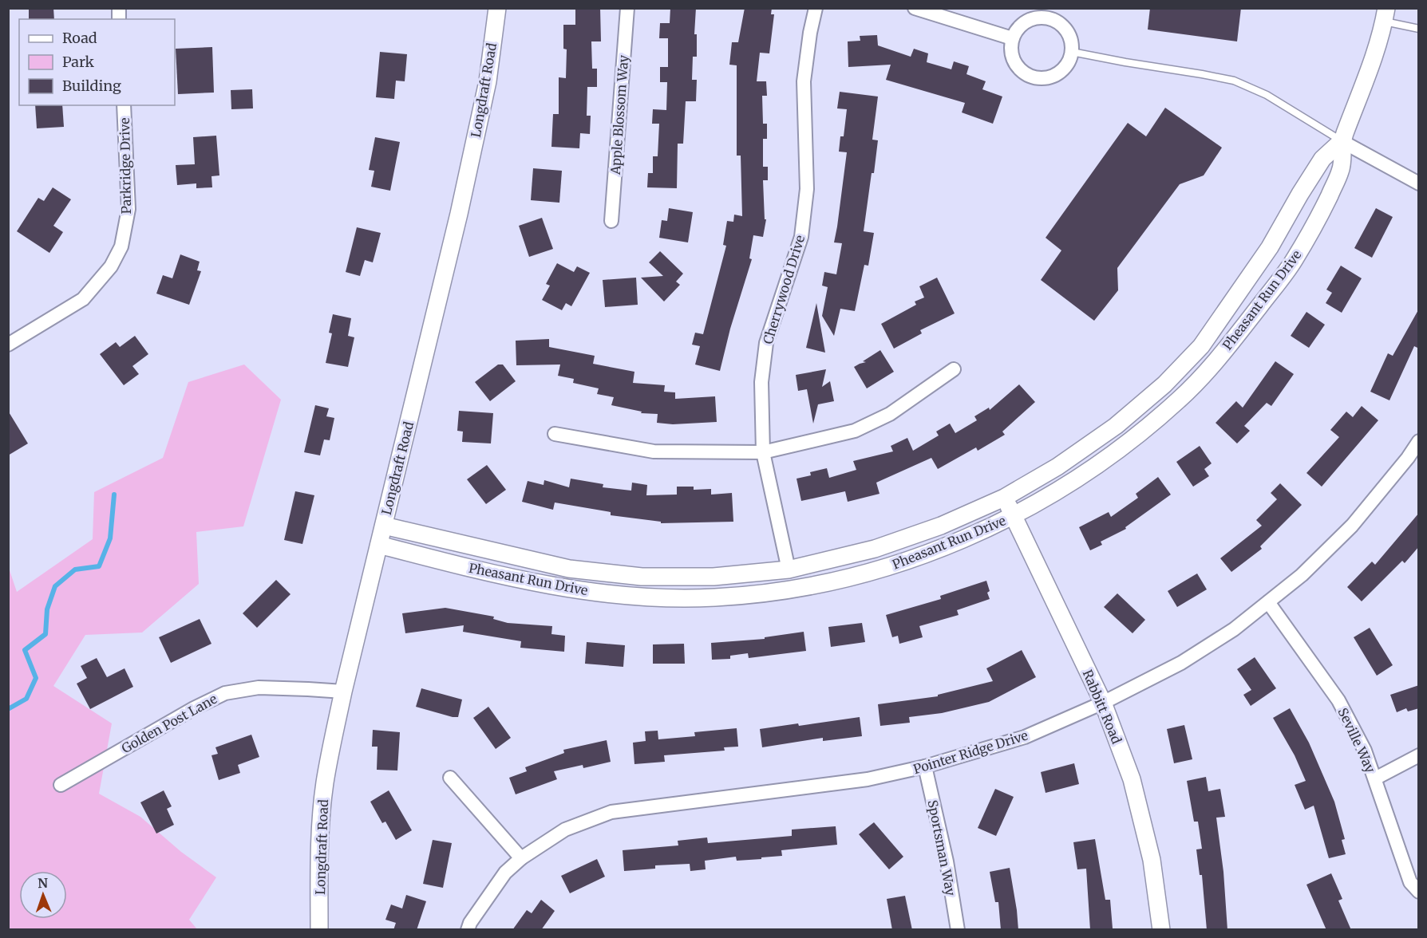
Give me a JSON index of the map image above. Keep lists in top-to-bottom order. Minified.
{"streets":{"street":["Longdraft Road","Apple Blossom Way","Parkridge Drive","Cherrywood Drive","Pheasant Run Drive","Rabbitt Road","Golden Post Lane","Seville Way","Pointer Ridge Drive","Sportsman Way"]},"crossings":[["Longdraft Road","Pheasant Run Drive"],["Longdraft Road","Golden Post Lane"],["Cherrywood Drive","Pheasant Run Drive"],["Pheasant Run Drive","Rabbitt Road"],["Rabbitt Road","Pointer Ridge Drive"],["Seville Way","Pointer Ridge Drive"],["Pointer Ridge Drive","Sportsman Way"]],"legend":["Road","Park","Building"],"north":"top"}
